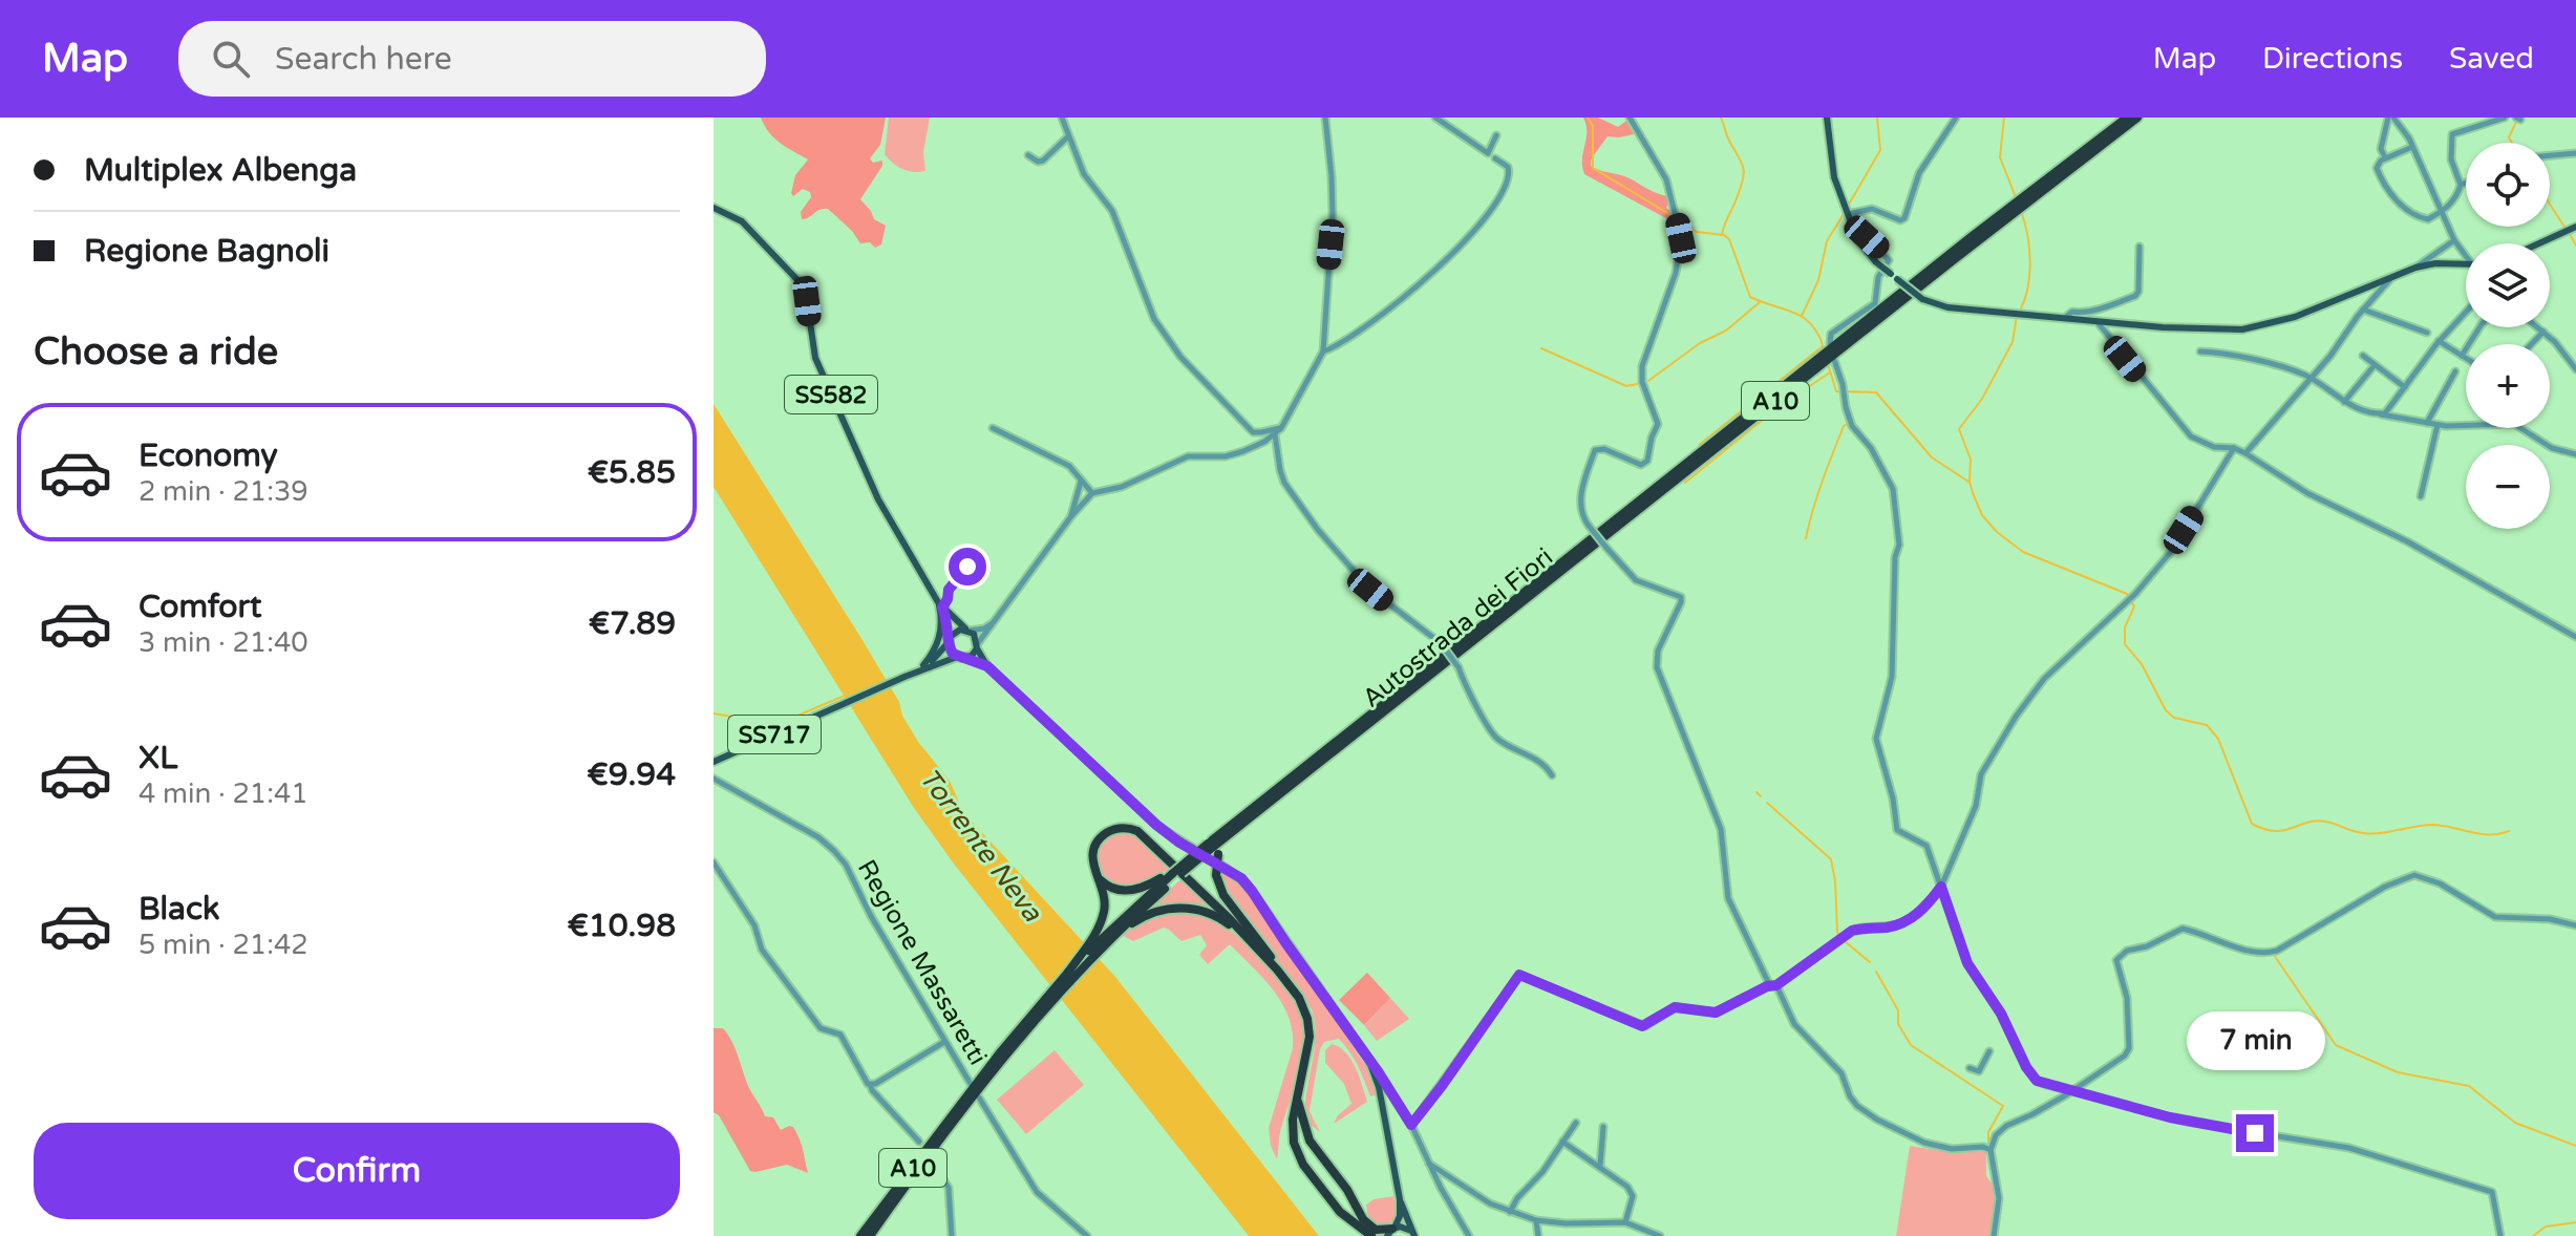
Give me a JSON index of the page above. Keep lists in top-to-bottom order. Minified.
{"streets":{"highway":["A10","Autostrada dei Fiori"],"main road":["SS582","SS717"],"street":["Regione Massaretti"]},"crossings":[["SS582","SS717"]],"water":["Torrente Neva"],"page":{"header":"Map","search":"Search here","nav":["Map","Directions","Saved"],"banner":["Multiplex Albenga","Regione Bagnoli"],"map_buttons":["+","−"],"heading":"Choose a ride","list":[{"name":"Economy","note":"2 min · 21:39","value":"€5.85"},{"name":"Comfort","note":"3 min · 21:40","value":"€7.89"},{"name":"XL","note":"4 min · 21:41","value":"€9.94"},{"name":"Black","note":"5 min · 21:42","value":"€10.98"}],"bubble":"7 min","buttons":"Confirm"}}
